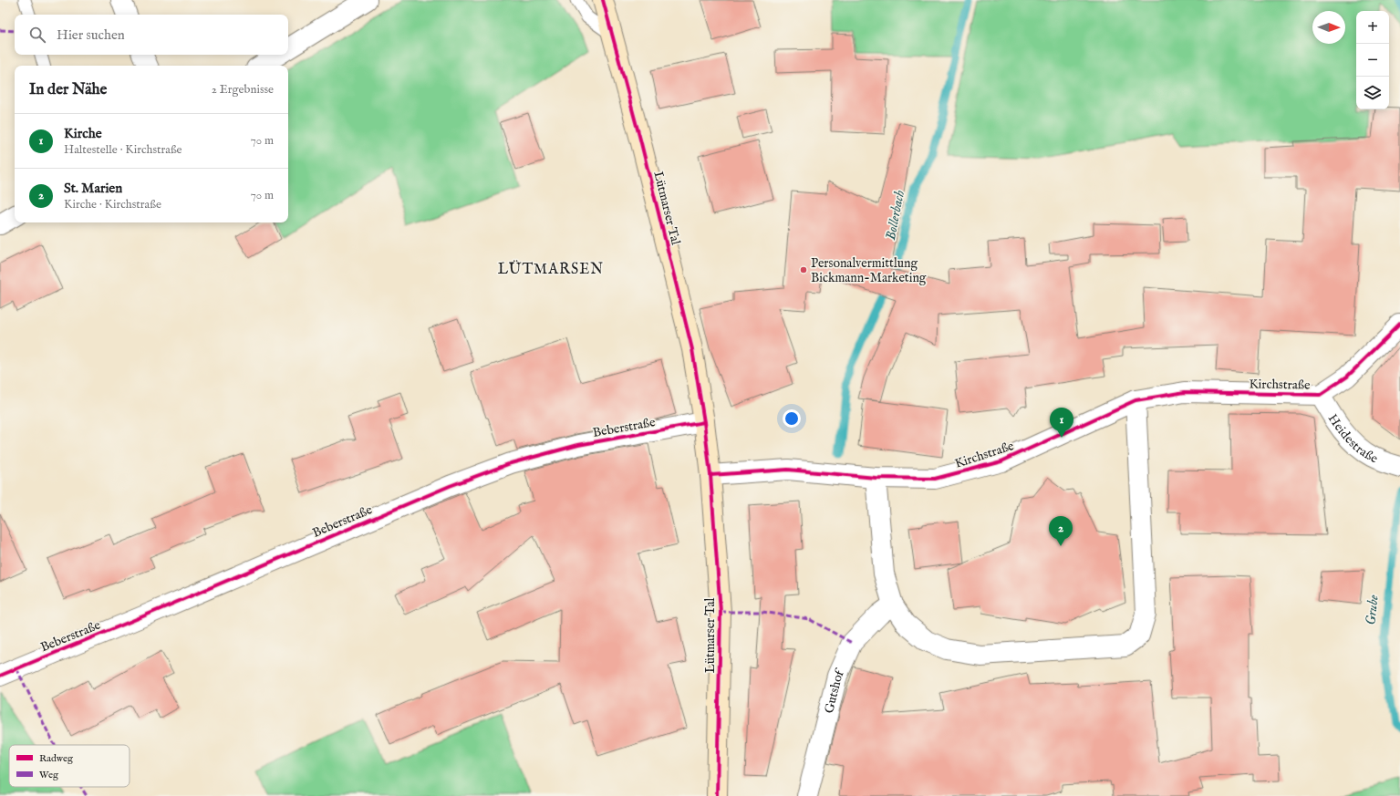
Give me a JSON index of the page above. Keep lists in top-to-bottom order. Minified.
{"streets":{"main road":["Lütmarser Tal"],"street":["Kirchstraße","Beberstraße","Heidestraße","Gutshof"]},"crossings":[["Lütmarser Tal","Kirchstraße"],["Lütmarser Tal","Beberstraße"],["Kirchstraße","Heidestraße"]],"districts":["LÜTMARSEN"],"water":["Bollerbach","Grube"],"places":["Personalvermittlung Bickmann-Marketing"],"legend":["Radweg","Weg"],"north":"right","page":{"map_buttons":["+","−"],"search":"Hier suchen","heading":["In der Nähe","2 Ergebnisse"],"list":[{"mark":"1","name":"Kirche","note":"Haltestelle · Kirchstraße","value":"70 m"},{"mark":"2","name":"St. Marien","note":"Kirche · Kirchstraße","value":"70 m"}],"pins":["1","2"]}}
